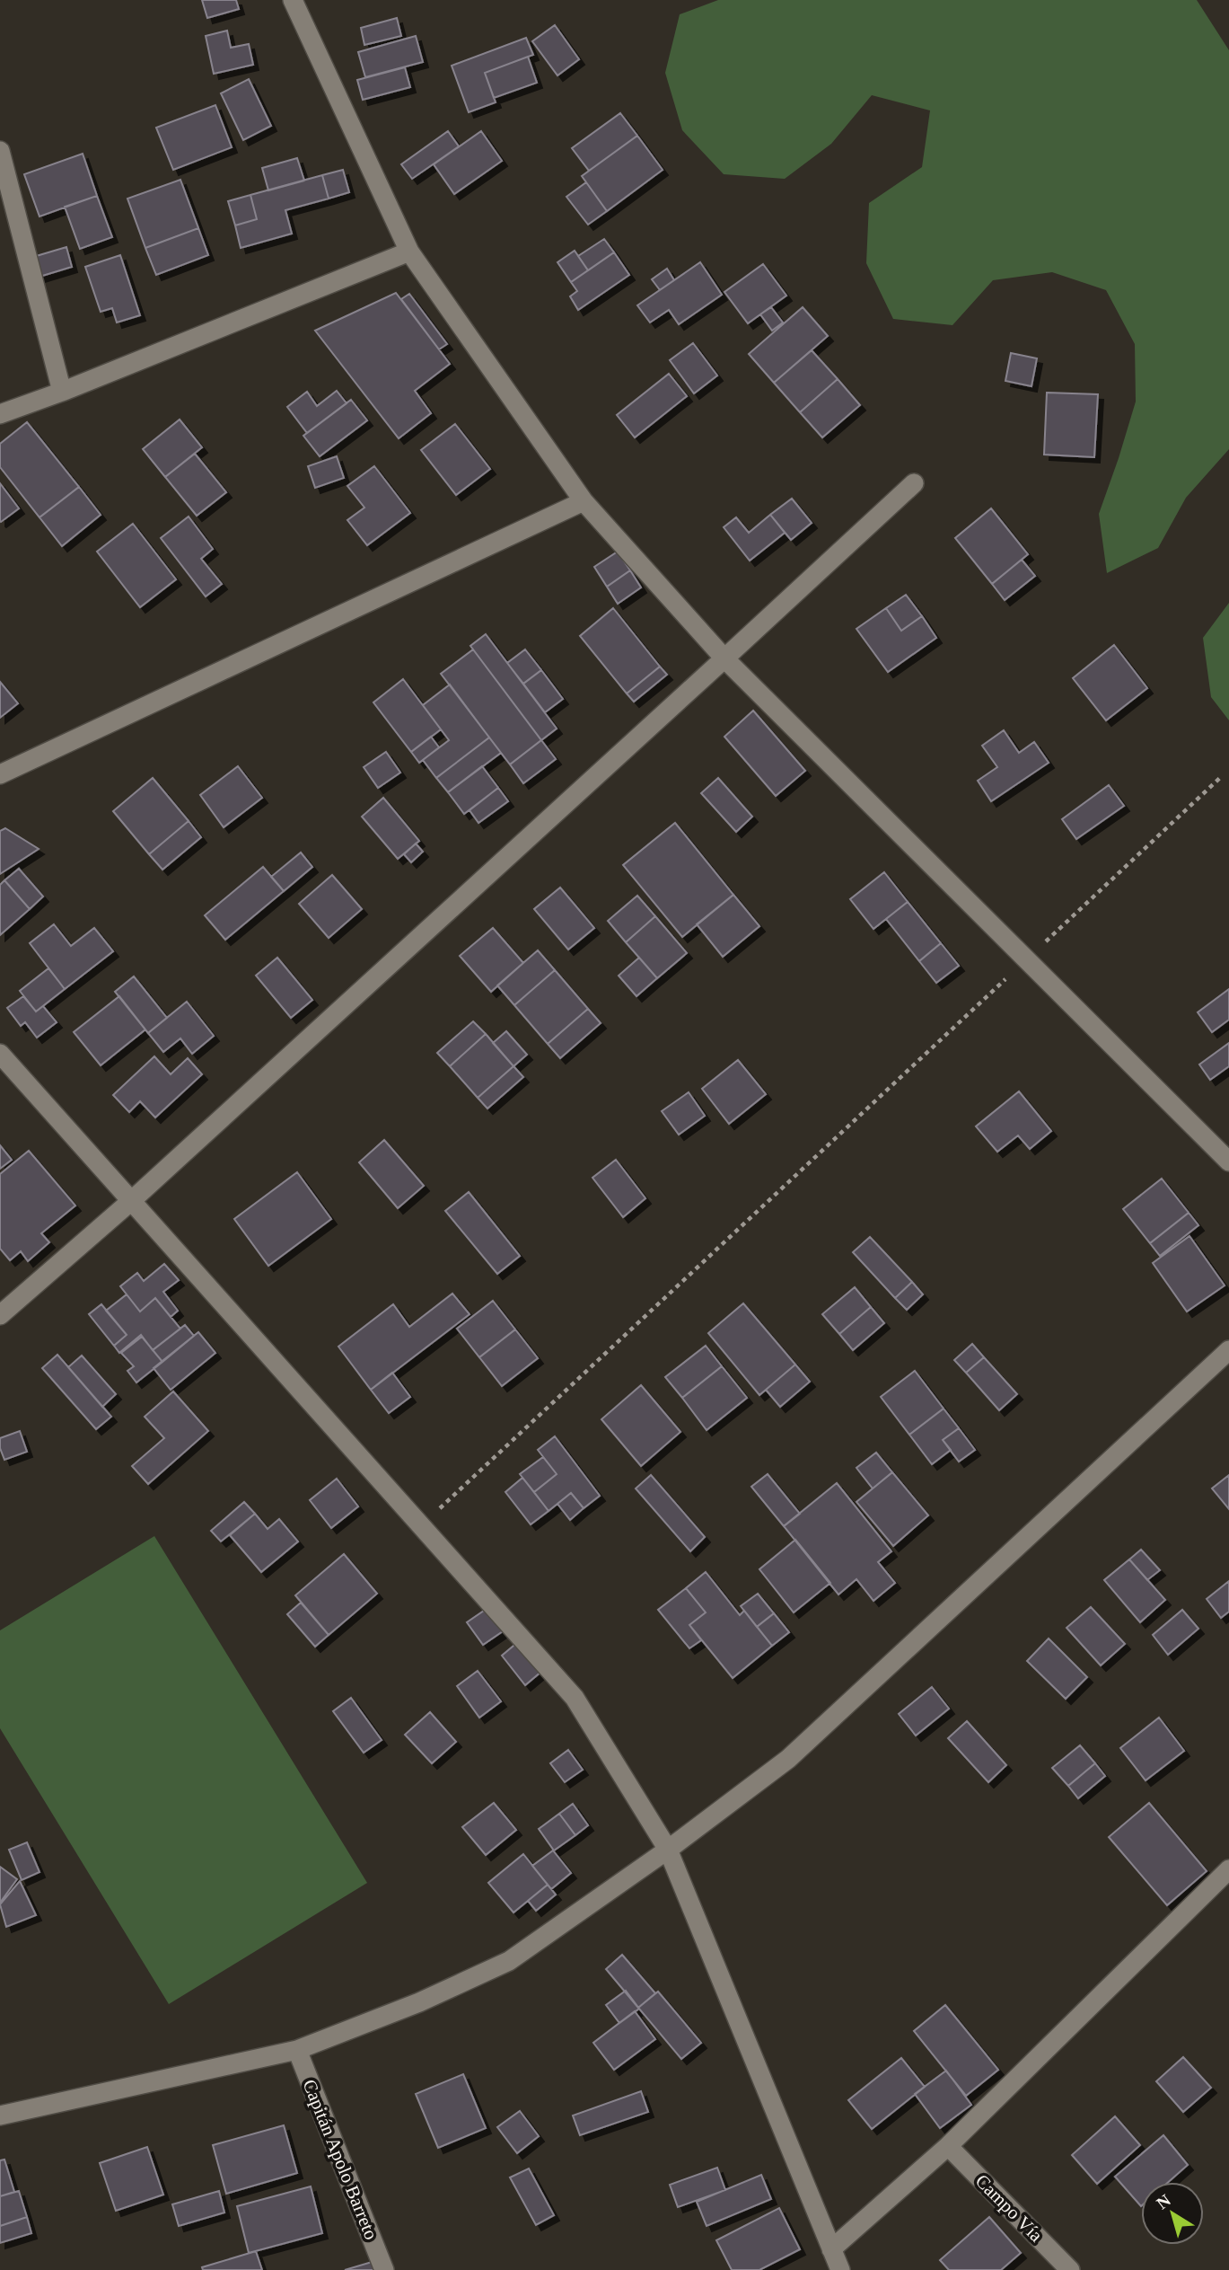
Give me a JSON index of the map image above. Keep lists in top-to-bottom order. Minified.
{"streets":{"street":["Capitán Apolo Barreto","Campo Vía"]},"north":"top left"}
